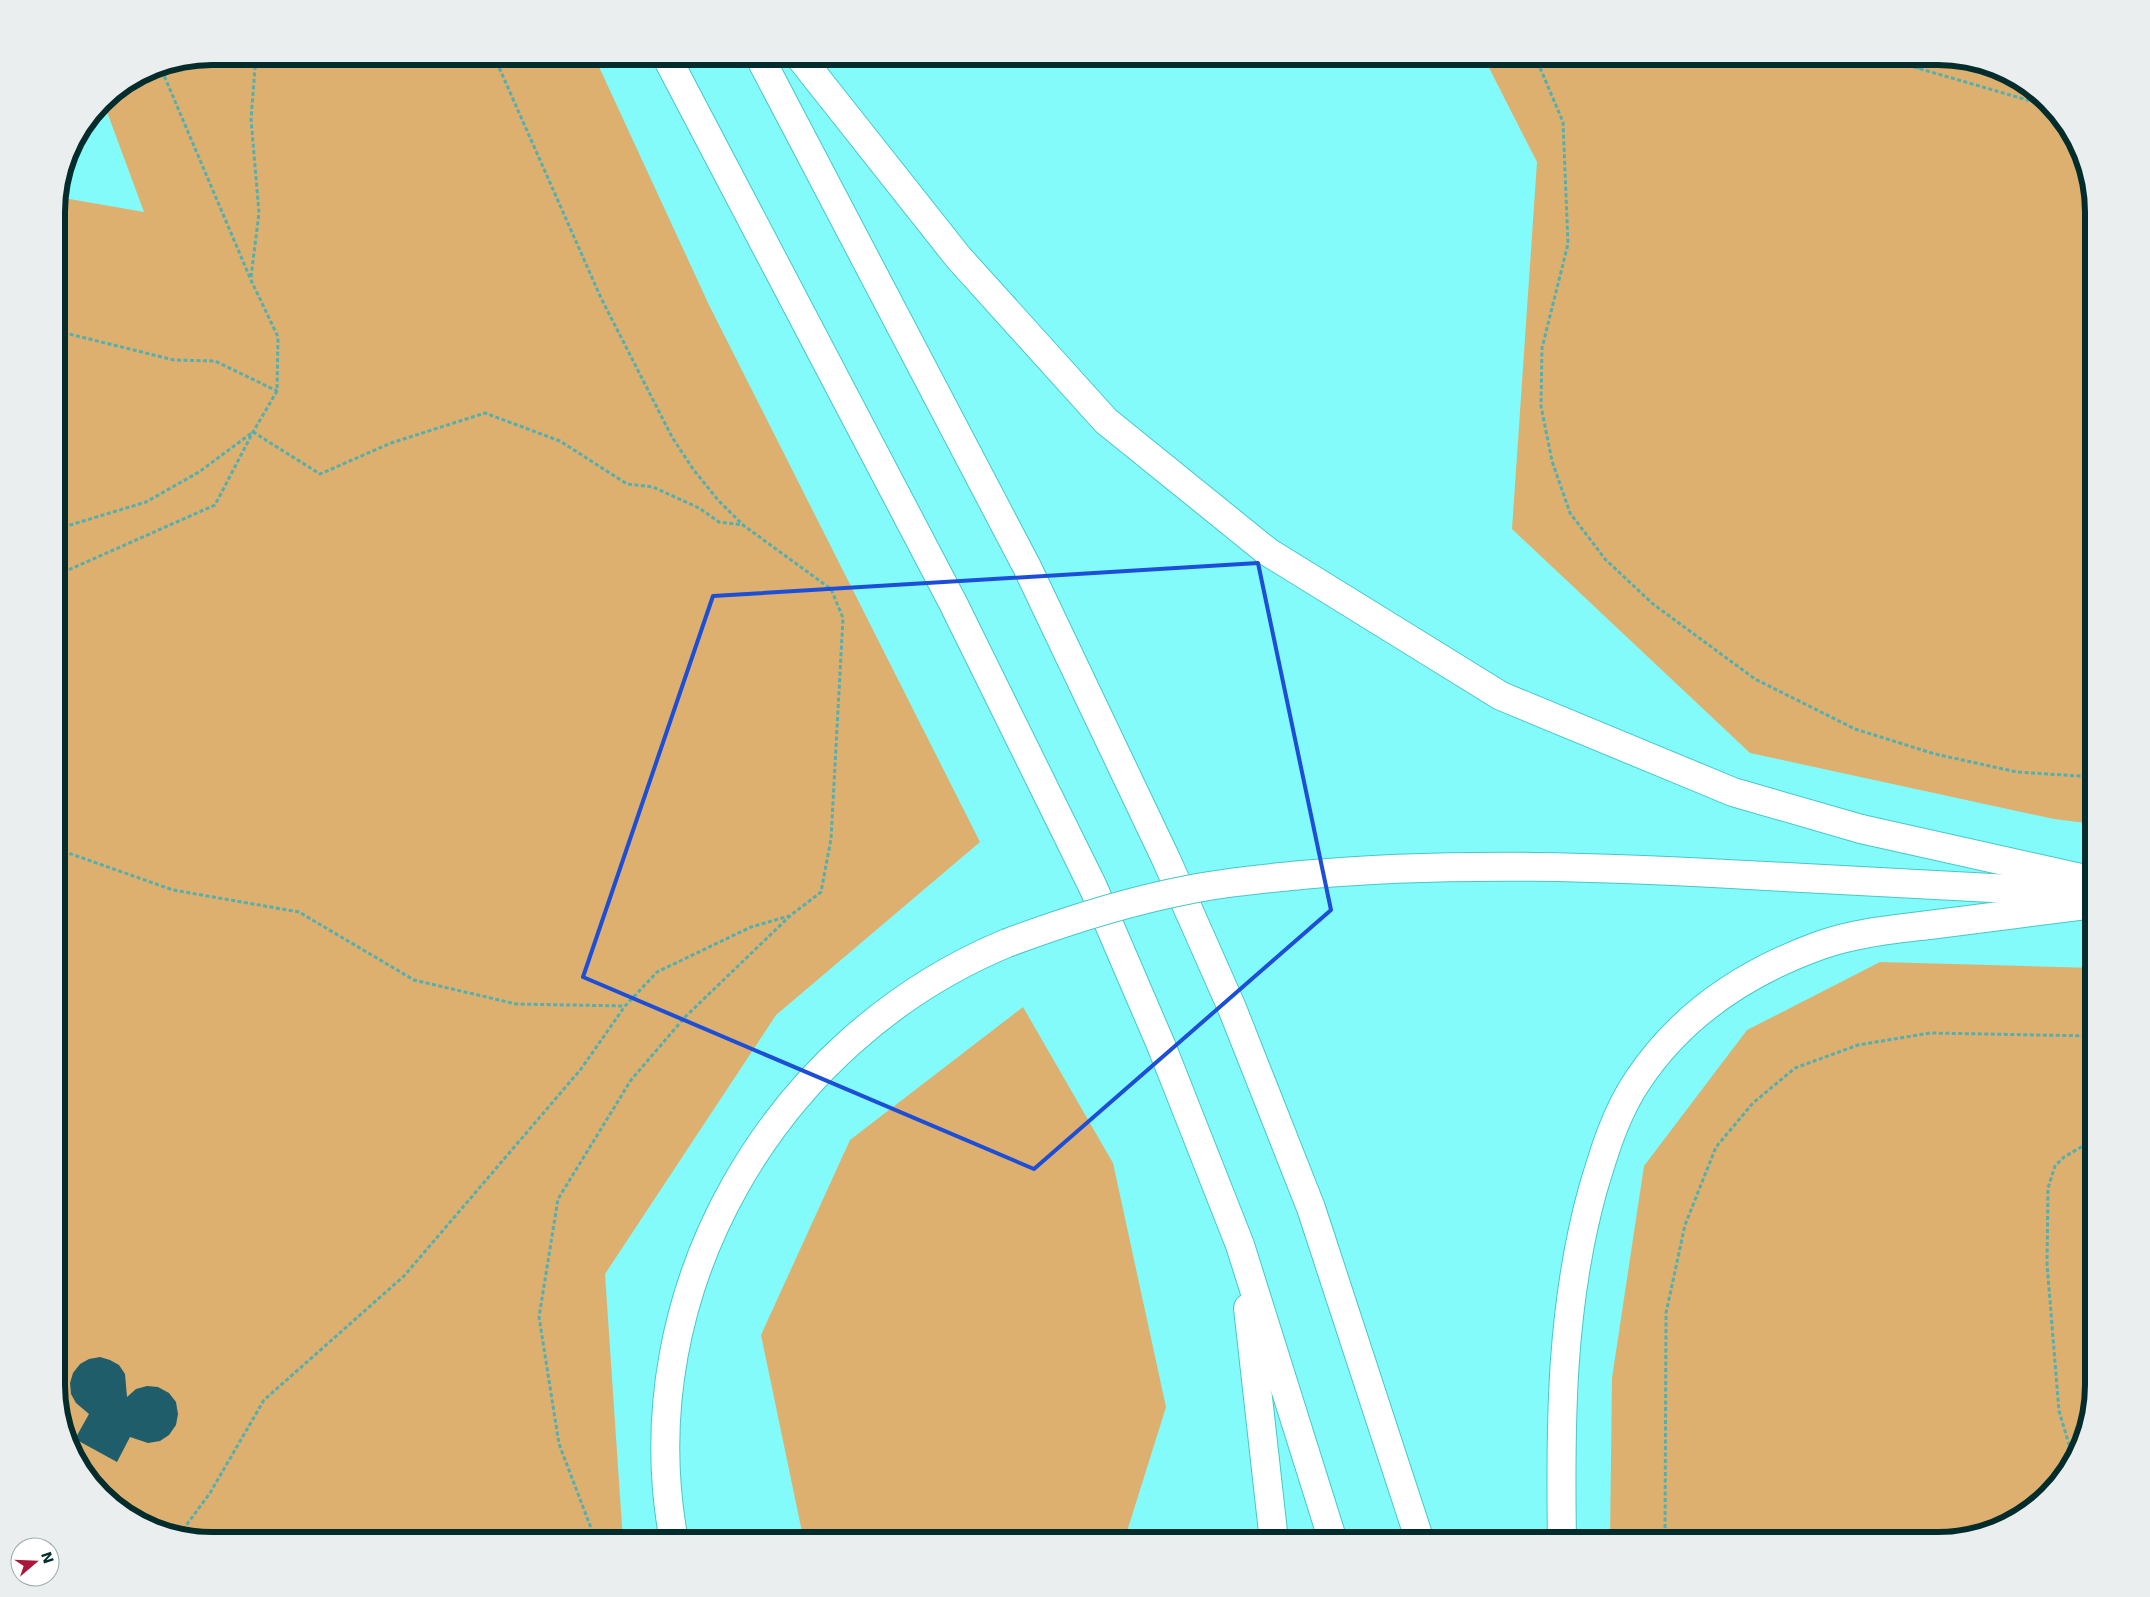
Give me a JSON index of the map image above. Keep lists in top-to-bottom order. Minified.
{"north":"right"}
